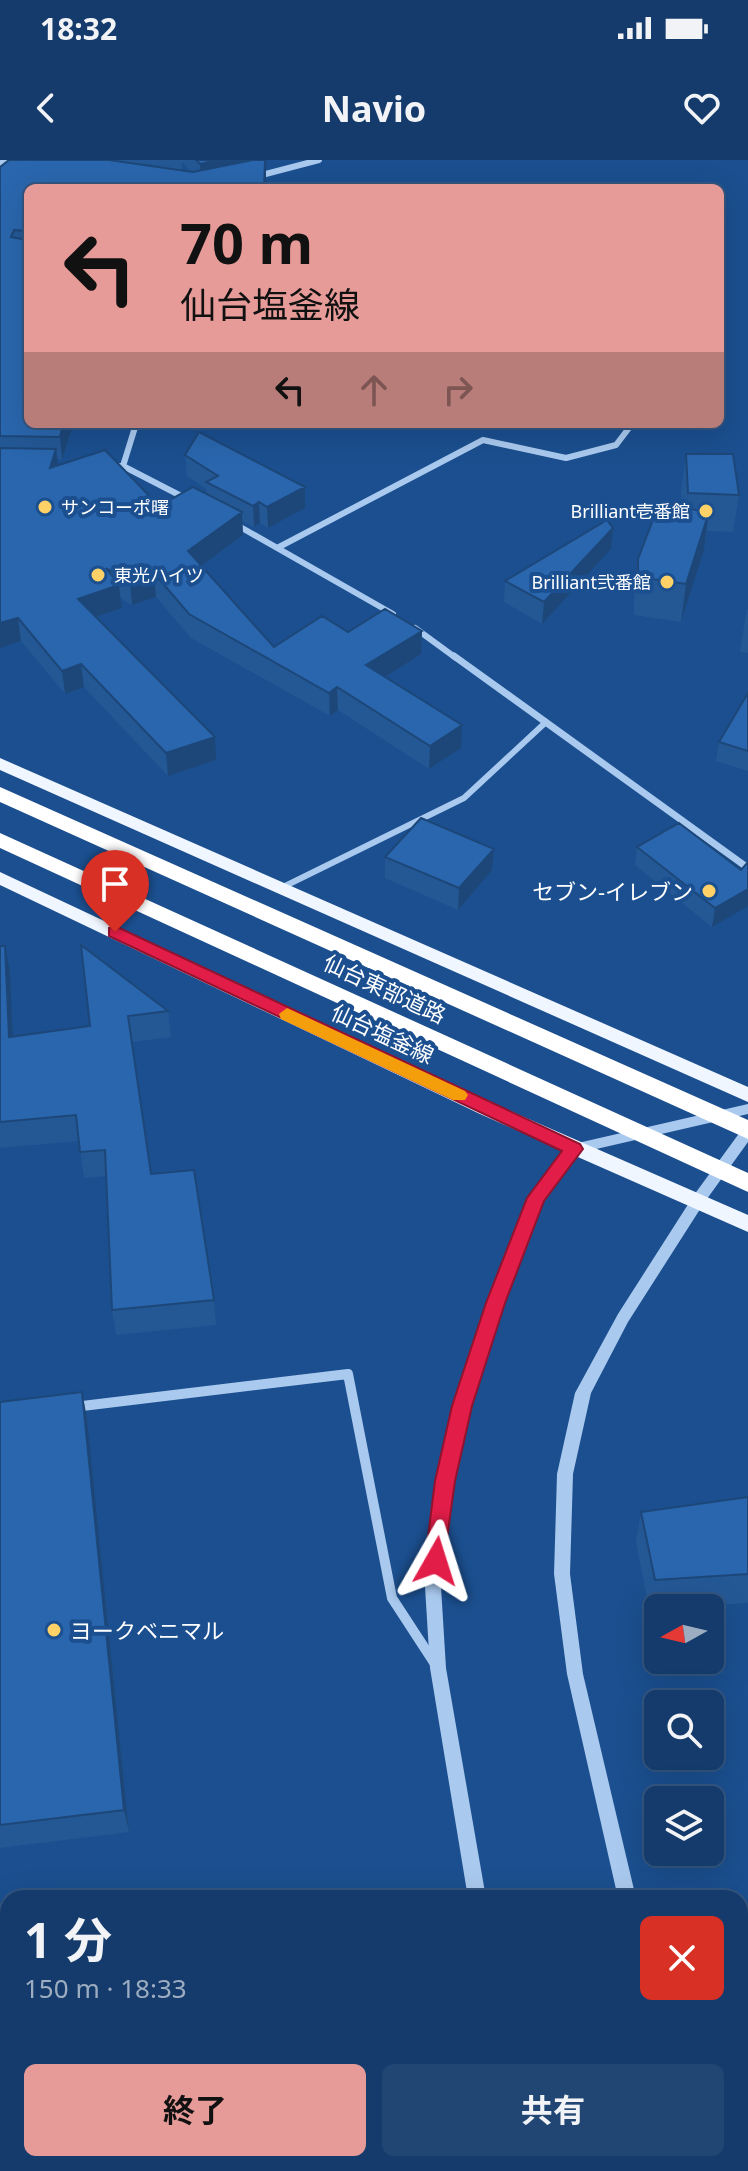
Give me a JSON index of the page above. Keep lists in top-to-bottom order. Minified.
{"streets":{"highway":["仙台東部道路"],"main road":["仙台塩釜線"]},"places":["サンコーポ曙","Brilliant壱番館","東光ハイツ","Brilliant弐番館","セブン-イレブン","ヨークベニマル"],"north":"left","page":{"status":"18:32","header":"Navio","turn":["70 m","仙台塩釜線"],"heading":["1 分","150 m · 18:33"],"buttons":["終了","共有"]}}
